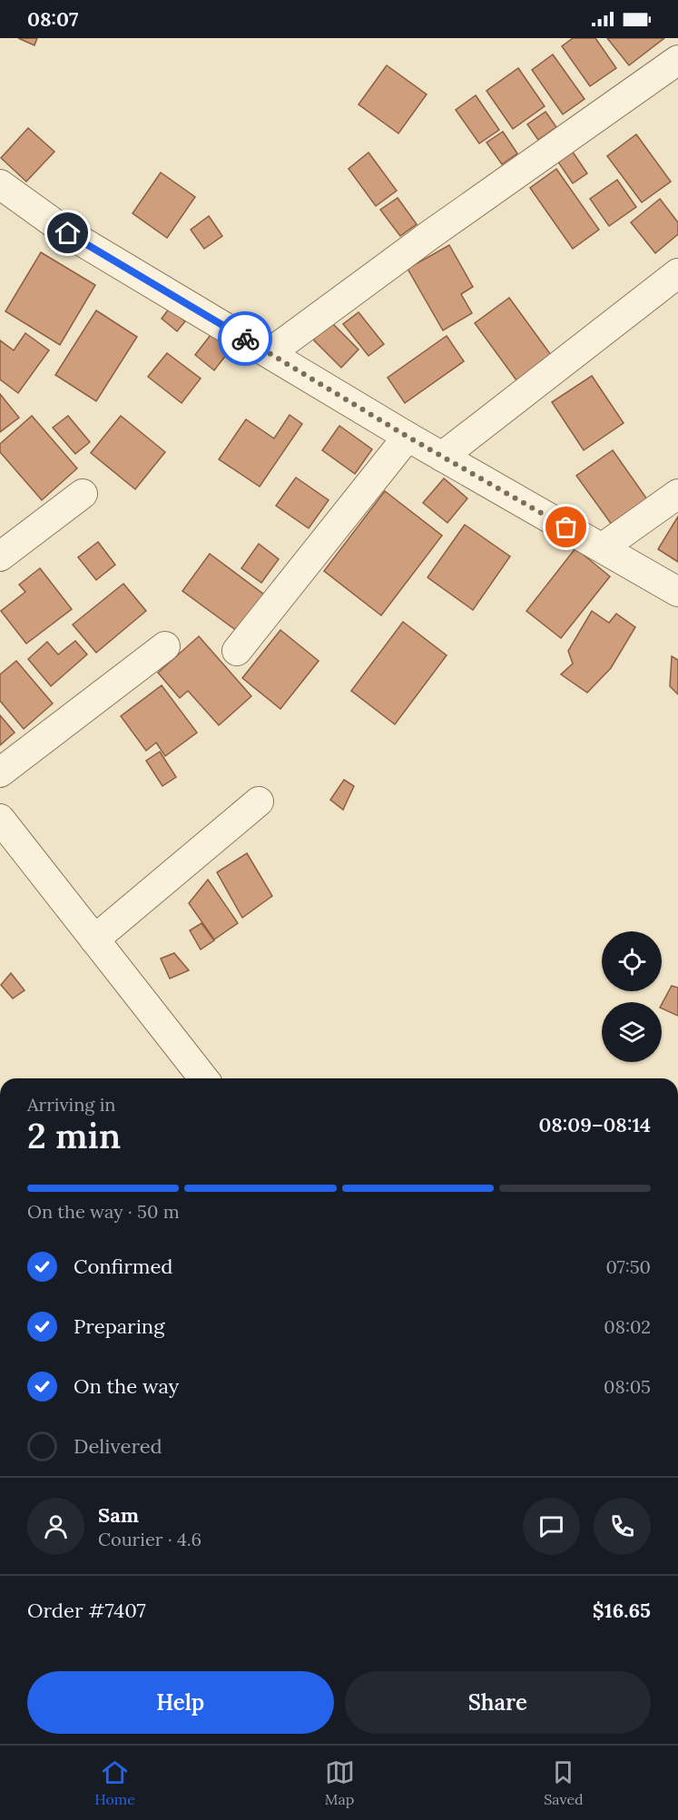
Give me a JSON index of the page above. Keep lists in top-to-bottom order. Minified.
{"page":{"status":"08:07","heading":["2 min","Arriving in","08:09–08:14"],"panel":["Sam","Courier · 4.6","Order #7407","$16.65"],"bar":"On the way · 50 m","list":[["Confirmed","07:50"],["Preparing","08:02"],["On the way","08:05"],"Delivered"],"buttons":["Help","Share"],"tabs":["Home","Map","Saved"]}}
